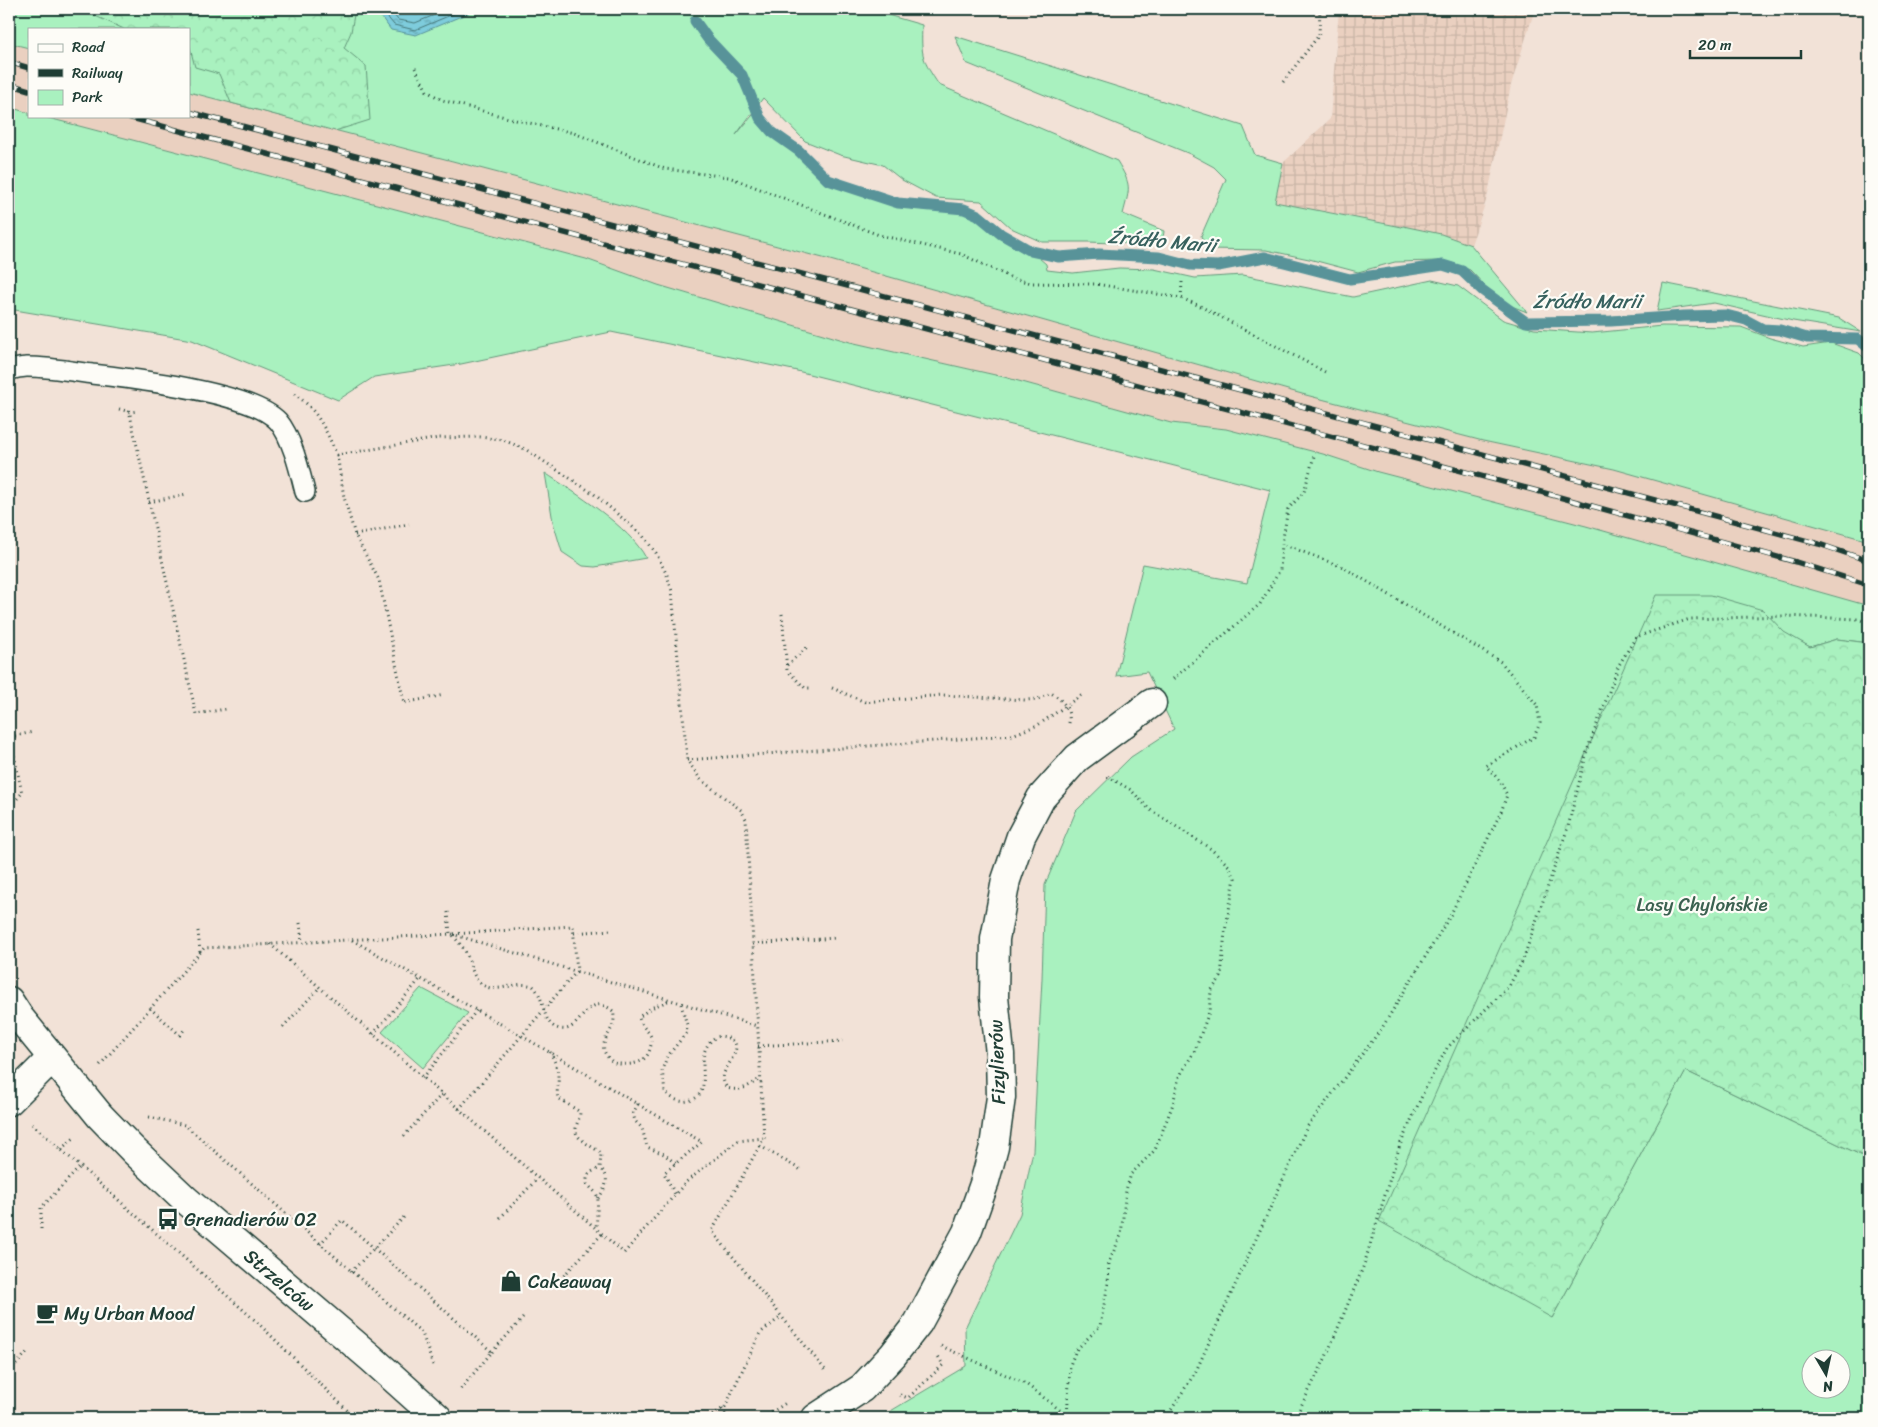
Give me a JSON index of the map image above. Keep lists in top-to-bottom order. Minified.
{"streets":{"street":["Fizylierów","Strzelców"]},"water":["Źródło Marii"],"parks":["Lasy Chylońskie"],"places":{"bus stop":["Grenadierów 02"],"shop":["Cakeaway"],"cafe":["My Urban Mood"]},"legend":["Road","Railway","Park"],"scale_bar":"20 m","north":"bottom"}
